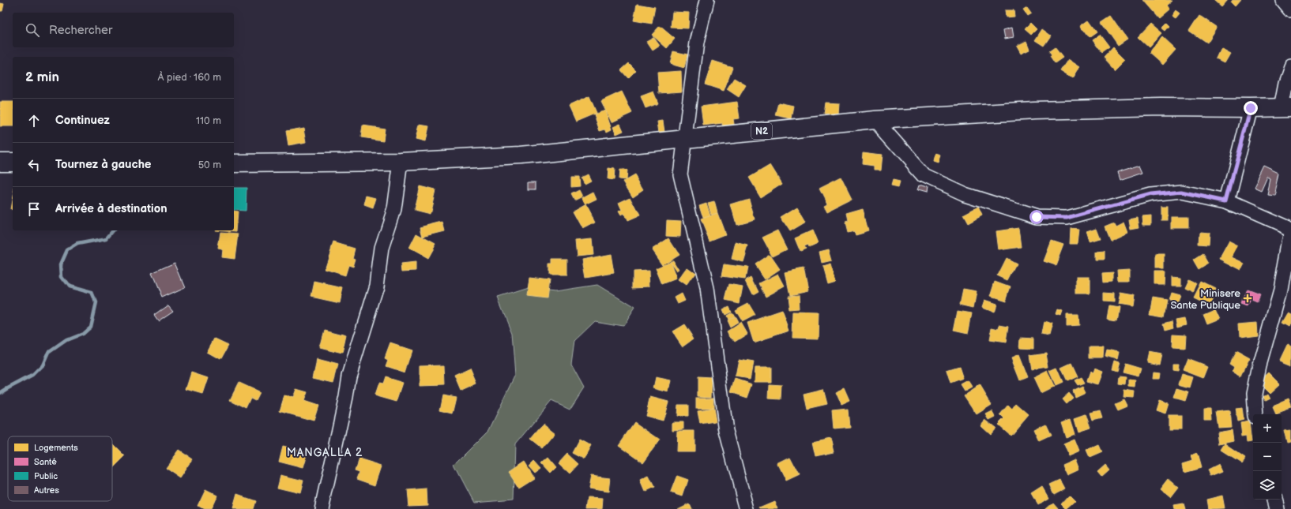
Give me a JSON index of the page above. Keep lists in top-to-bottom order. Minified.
{"streets":{"highway":["N2"]},"districts":["MANGALLA 2"],"places":{"health":["Minisere Sante Publique"]},"legend":["Logements","Santé","Public","Autres"],"page":{"search":"Rechercher","heading":["2 min","À pied · 160 m"],"list":[["Continuez","110 m"],["Tournez à gauche","50 m"],"Arrivée à destination"],"map_buttons":["+","−"]}}
